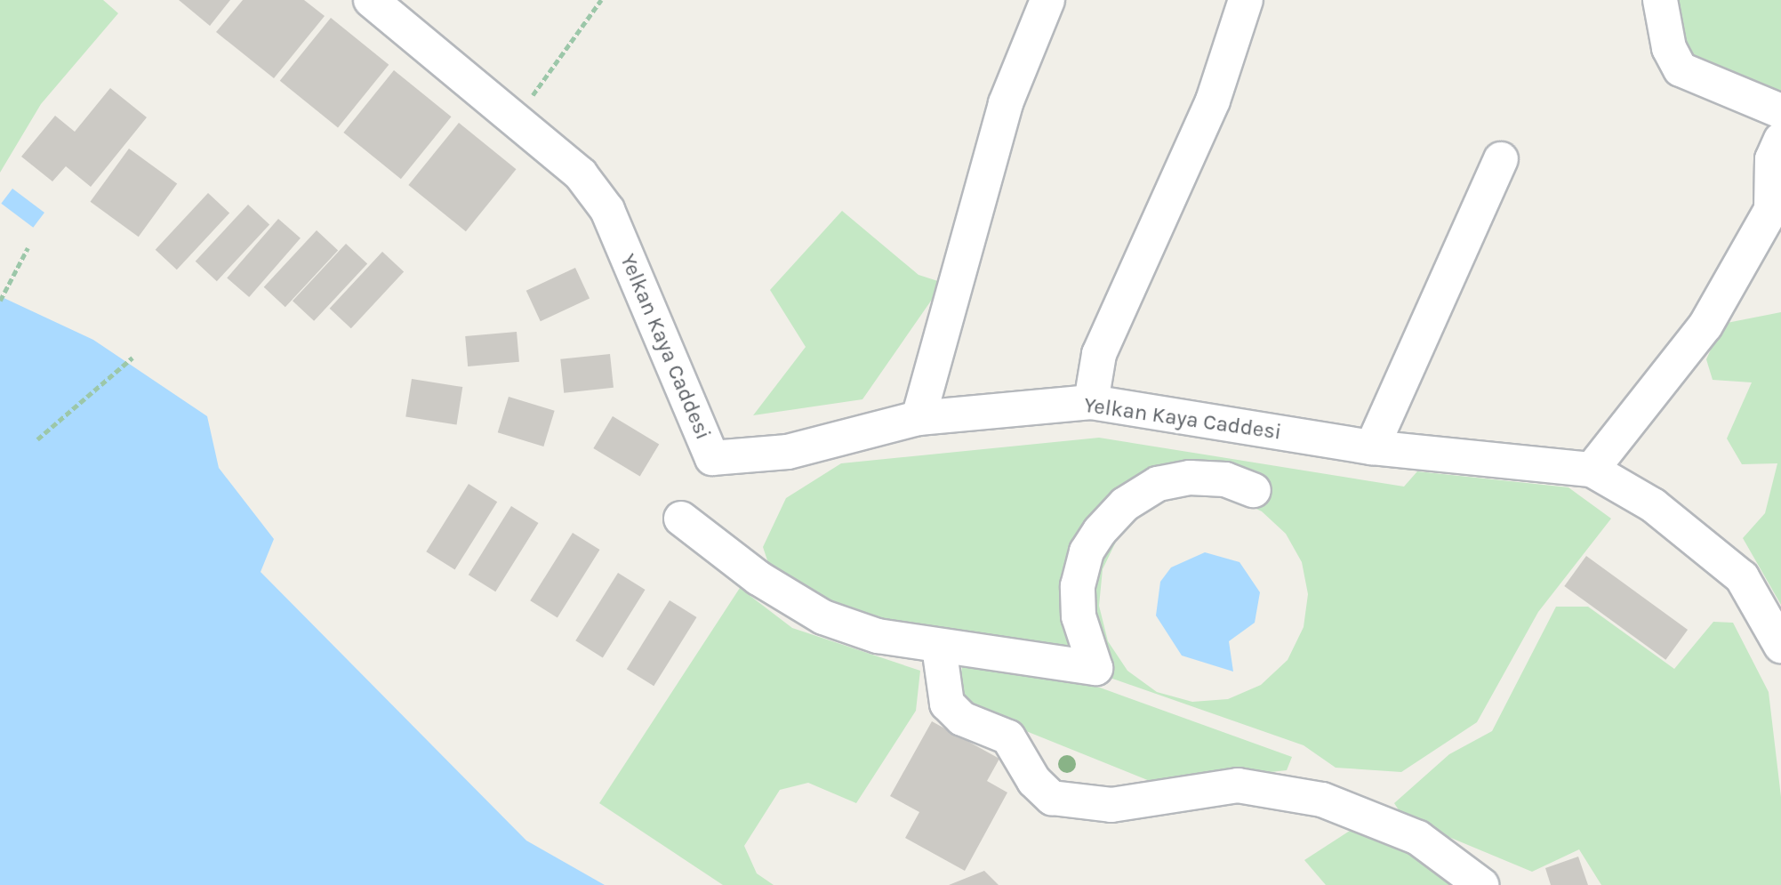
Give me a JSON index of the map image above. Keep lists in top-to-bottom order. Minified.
{"streets":{"street":["Yelkan Kaya Caddesi"]}}
